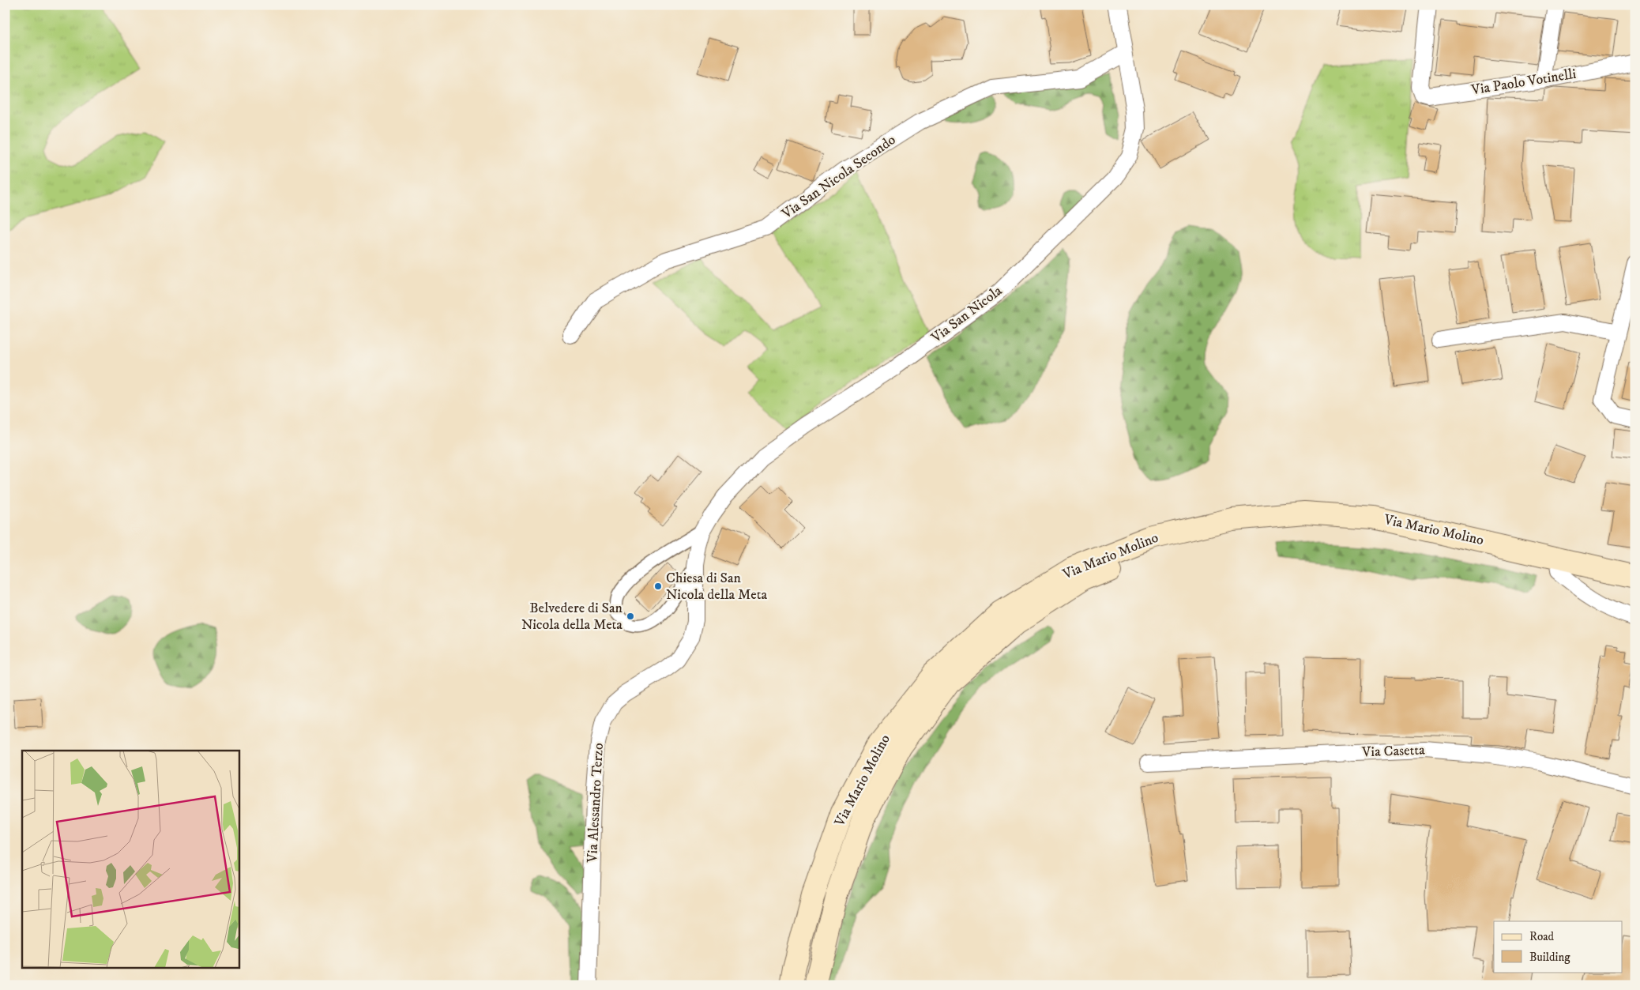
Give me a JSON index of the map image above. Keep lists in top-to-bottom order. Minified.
{"streets":{"main road":["Via Mario Molino"],"street":["Via Paolo Votinelli","Via San Nicola Secondo","Via San Nicola","Via Casetta","Via Alessandro Terzo"]},"crossings":[["Via San Nicola Secondo","Via San Nicola"],["Via San Nicola","Via Alessandro Terzo"]],"places":["Chiesa di San Nicola della Meta","Belvedere di San Nicola della Meta"],"legend":["Road","Building"]}
